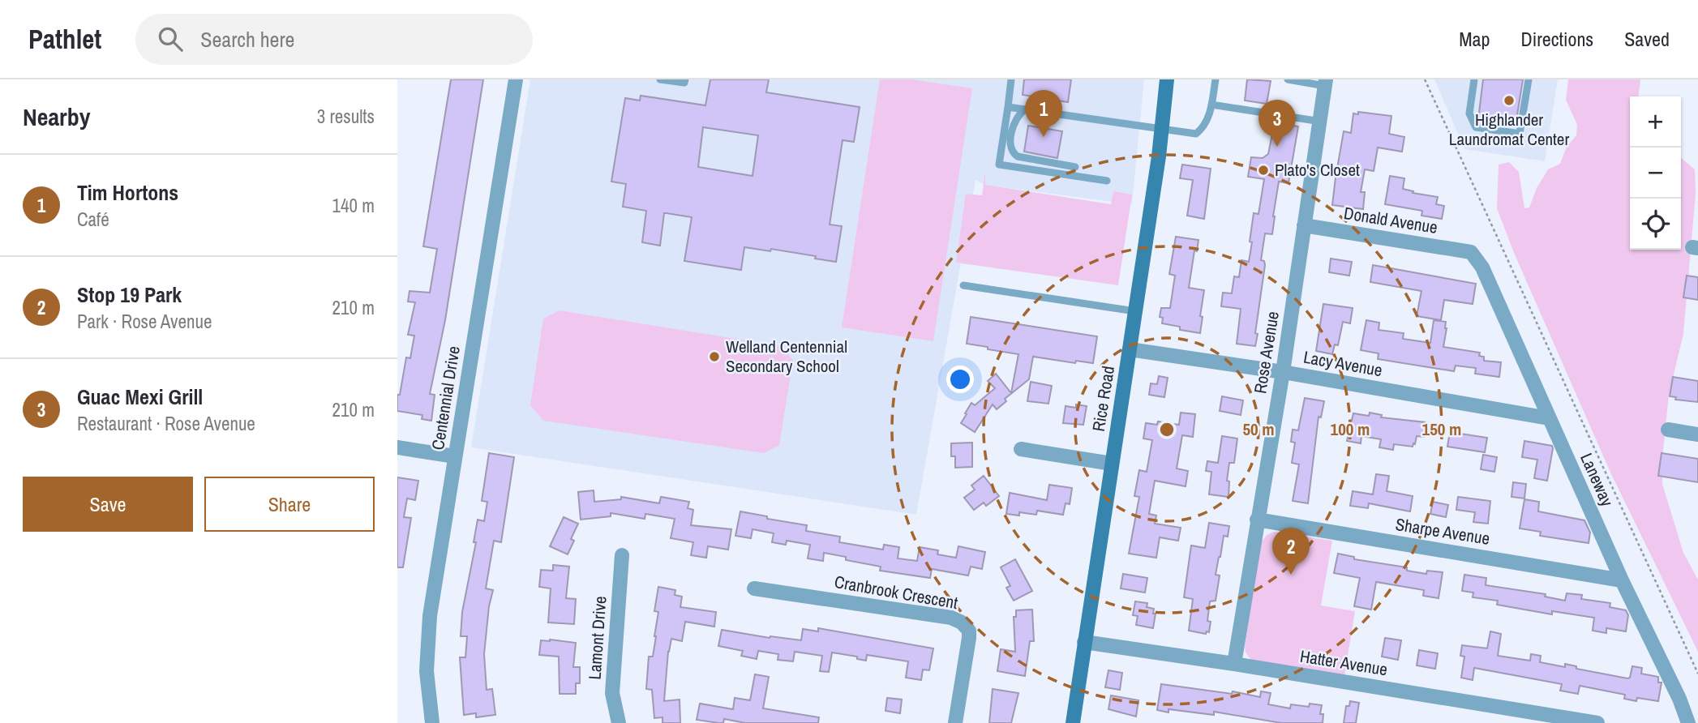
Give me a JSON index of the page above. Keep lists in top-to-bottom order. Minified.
{"streets":{"main road":["Rice Road"],"street":["Donald Avenue","Rose Avenue","Lacy Avenue","Centennial Drive","Laneway","Sharpe Avenue","Cranbrook Crescent","Lamont Drive","Hatter Avenue"]},"crossings":[["Donald Avenue","Rose Avenue"],["Donald Avenue","Laneway"],["Rose Avenue","Lacy Avenue"],["Rose Avenue","Sharpe Avenue"],["Rose Avenue","Hatter Avenue"],["Lacy Avenue","Rice Road"],["Lacy Avenue","Laneway"],["Rice Road","Hatter Avenue"],["Laneway","Sharpe Avenue"]],"places":["Highlander Laundromat Center","Plato's Closet","Welland Centennial Secondary School"],"page":{"header":"Pathlet","search":"Search here","nav":["Map","Directions","Saved"],"heading":["Nearby","3 results"],"pins":["1","3","2"],"map_buttons":["+","−"],"list":[{"mark":"1","name":"Tim Hortons","note":"Café","value":"140 m"},{"mark":"2","name":"Stop 19 Park","note":"Park · Rose Avenue","value":"210 m"},{"mark":"3","name":"Guac Mexi Grill","note":"Restaurant · Rose Avenue","value":"210 m"}],"buttons":["Save","Share"]},"rings":["50 m","100 m","150 m"]}
